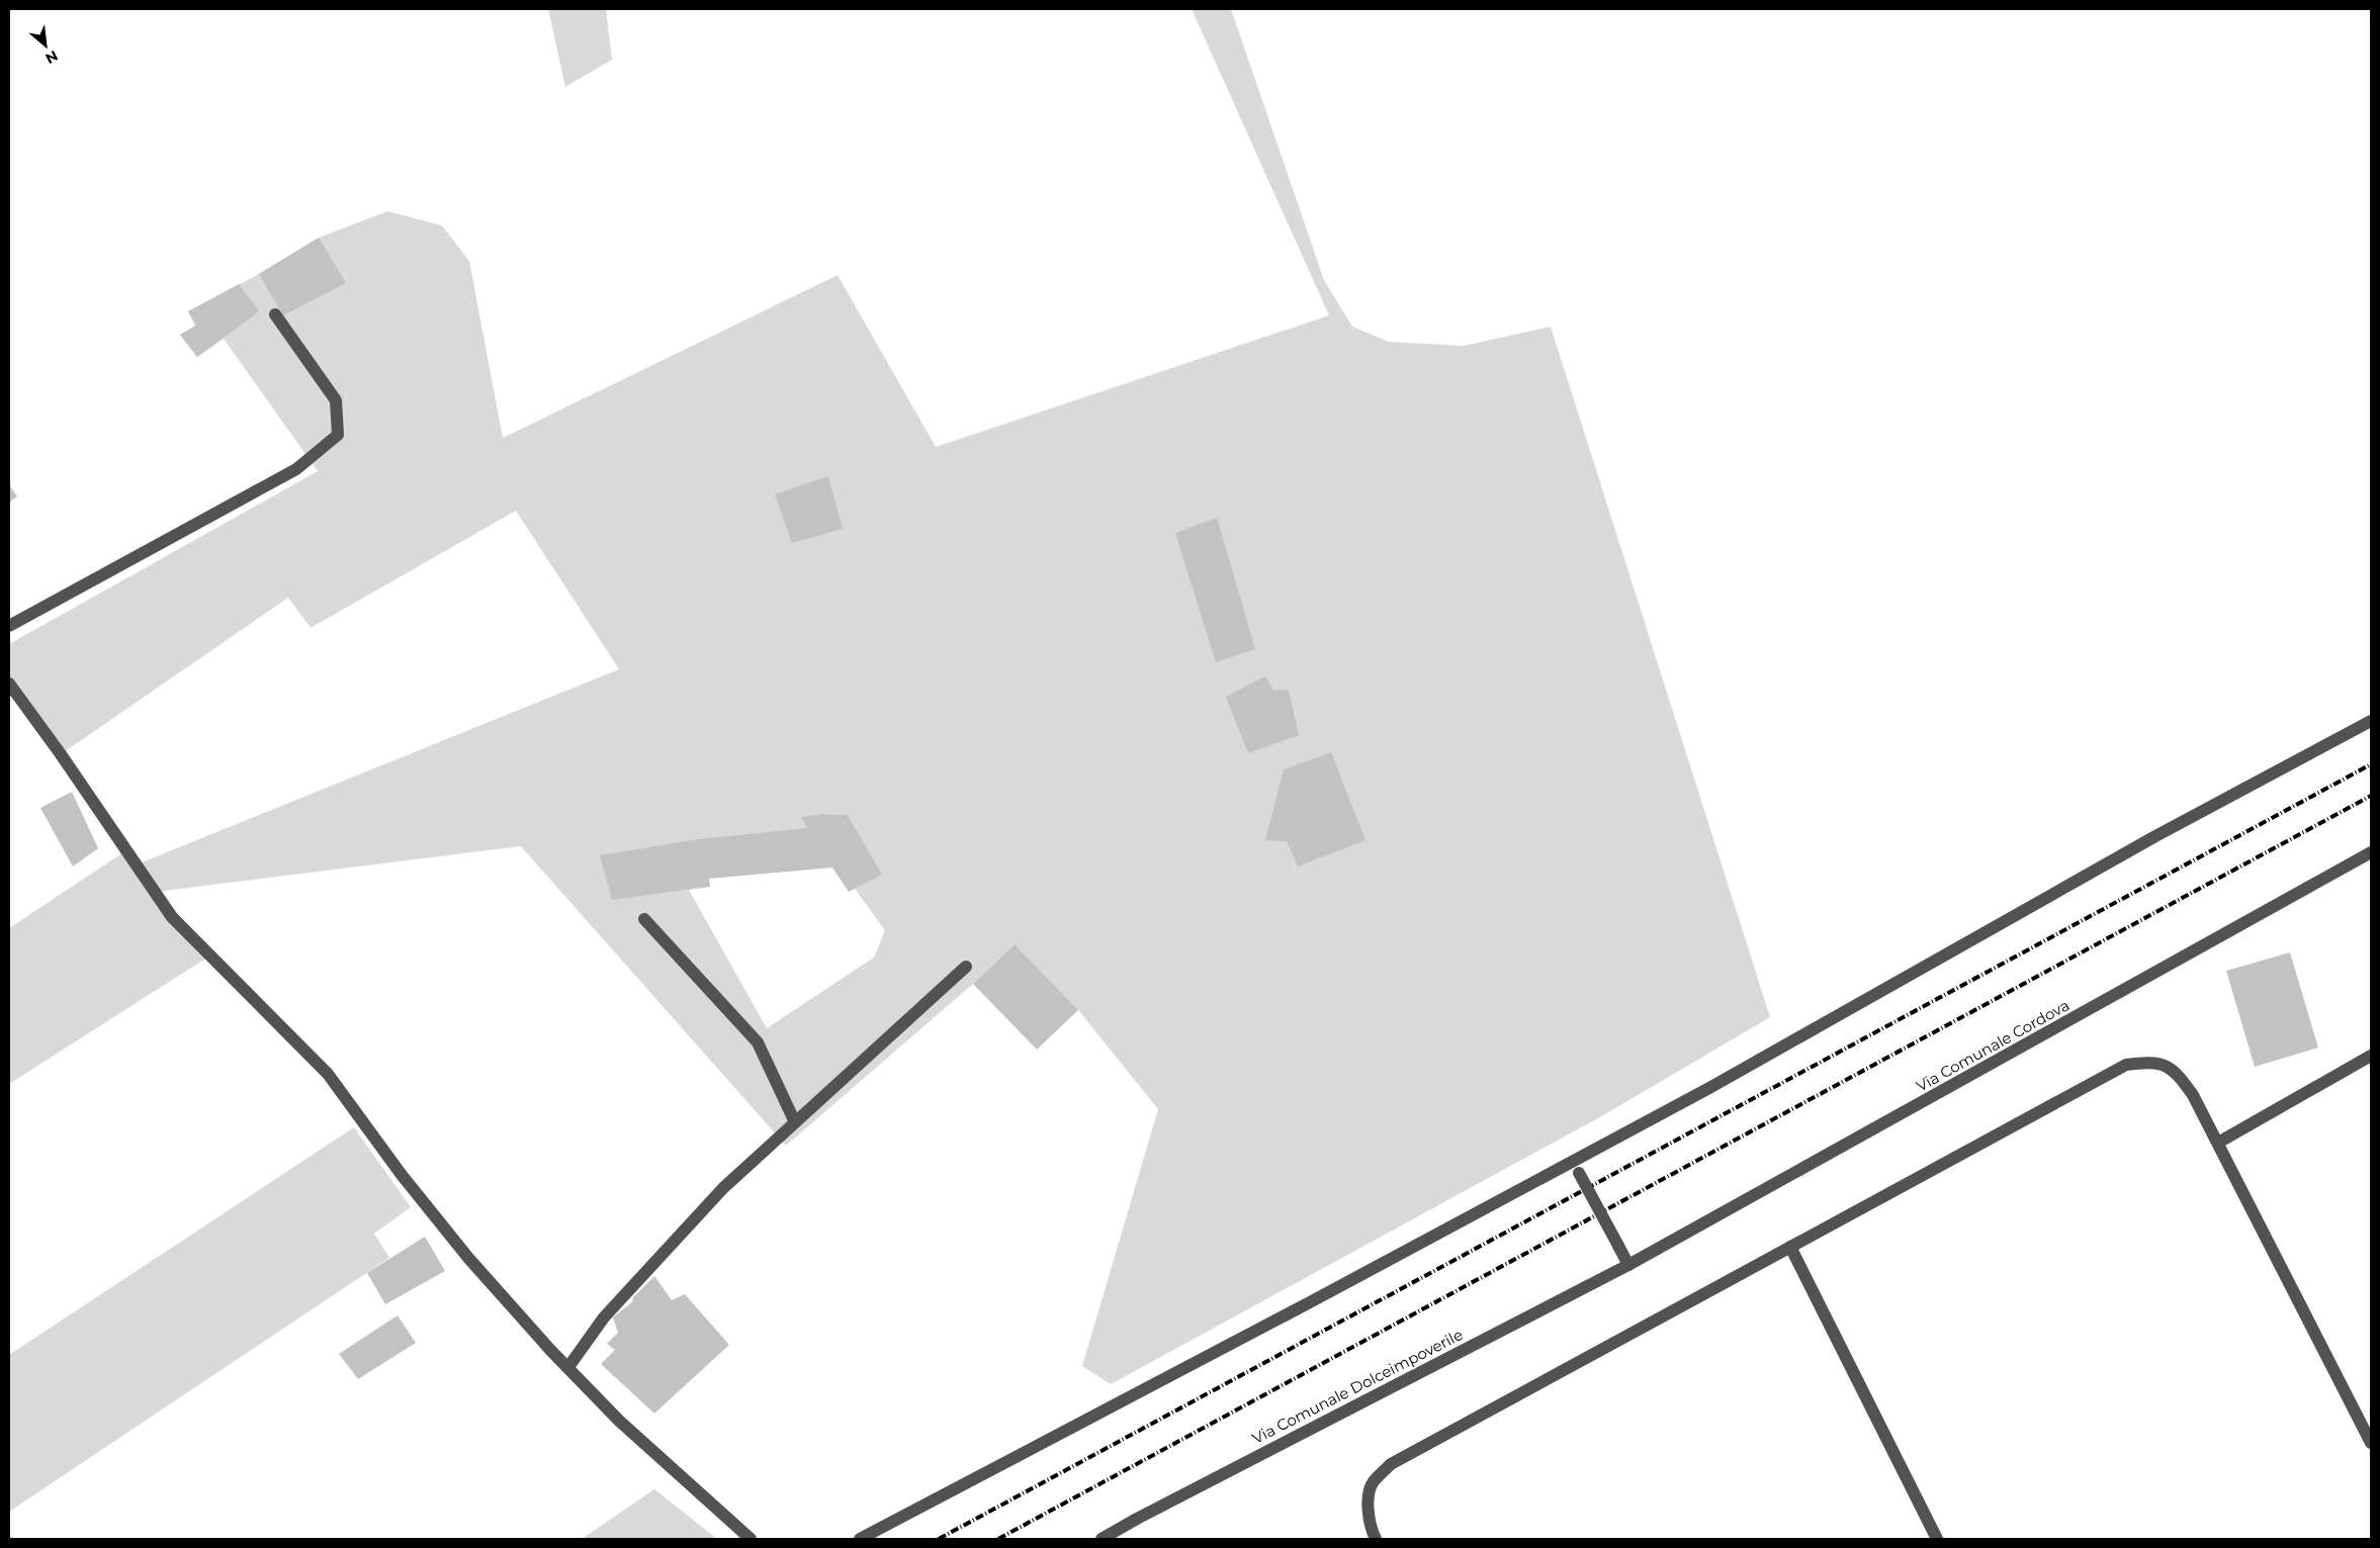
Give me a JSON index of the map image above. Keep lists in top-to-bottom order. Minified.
{"streets":{"street":["Via Comunale Cordova","Via Comunale Dolceimpoverile"]},"crossings":[["Via Comunale Cordova","Via Comunale Dolceimpoverile"]],"north":"bottom right"}
